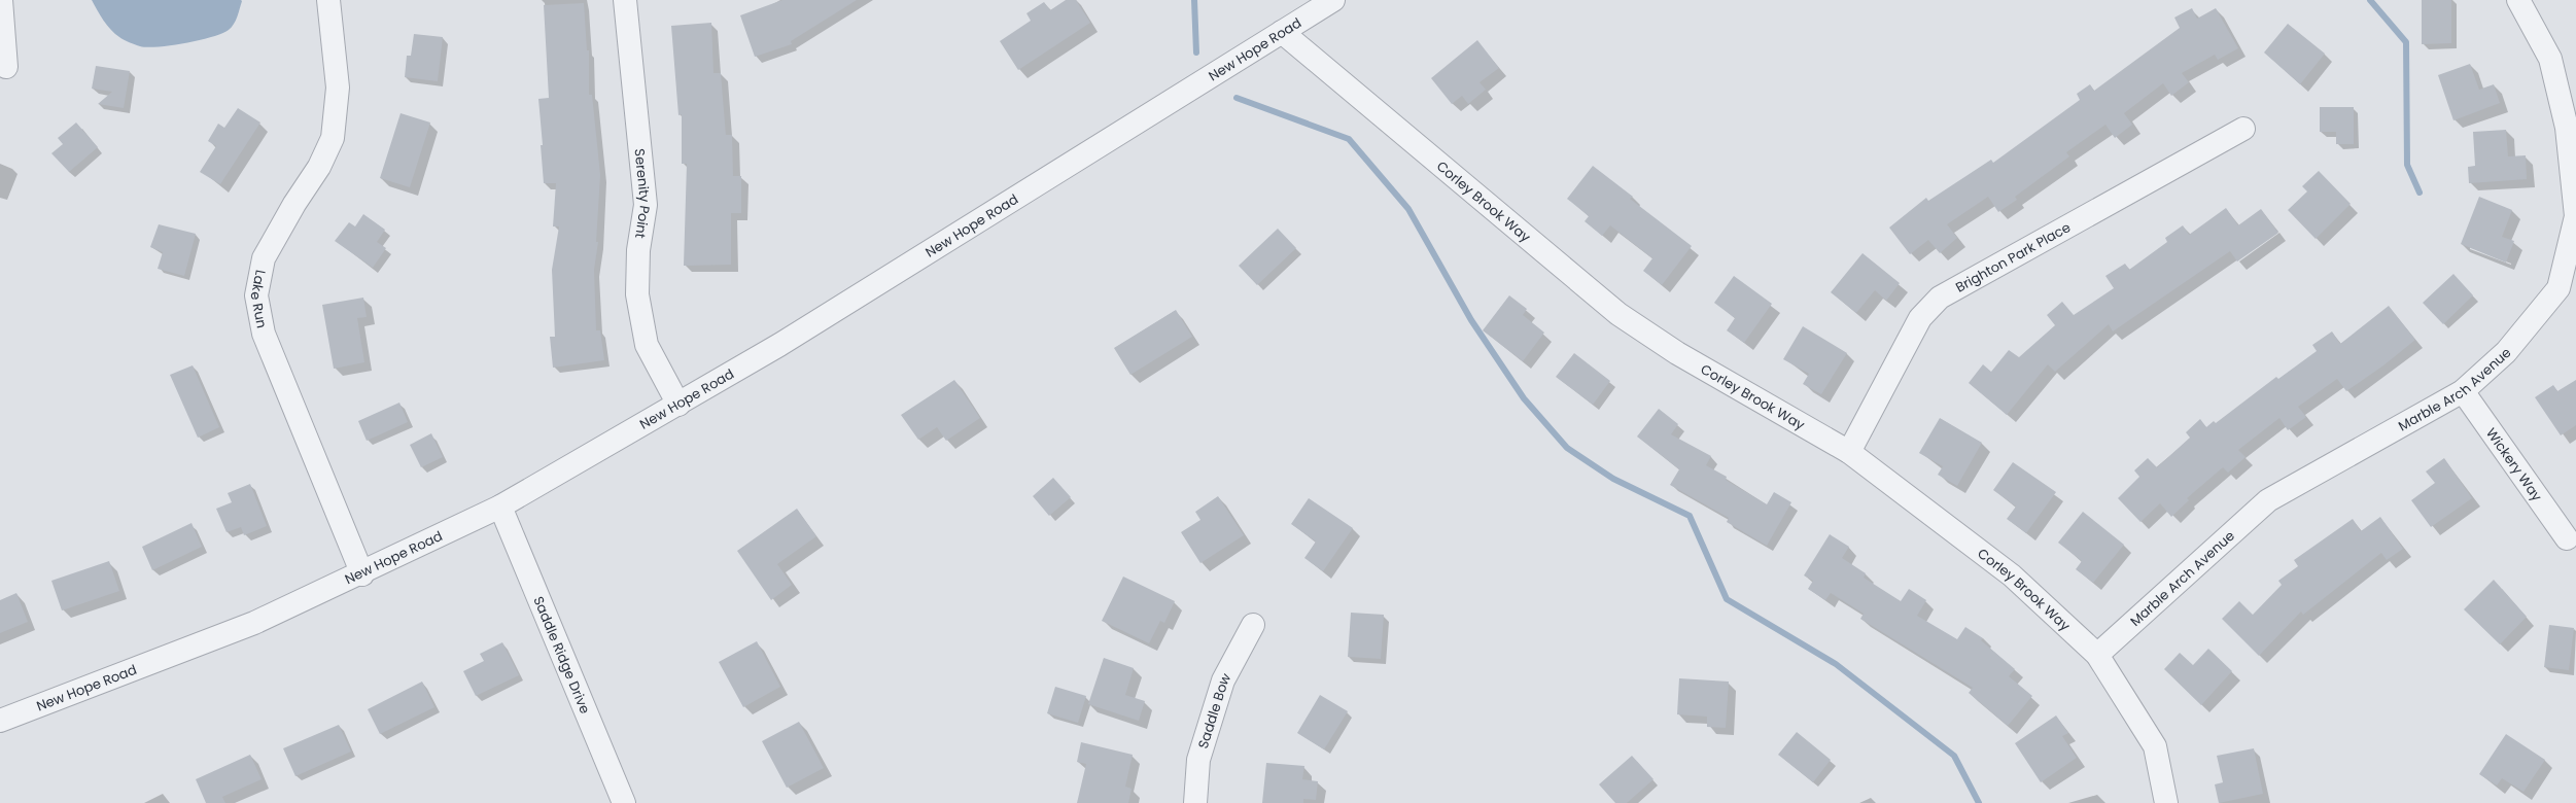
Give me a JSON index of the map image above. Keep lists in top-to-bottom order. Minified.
{"streets":{"street":["New Hope Road","Serenity Point","Corley Brook Way","Brighton Park Place","Lake Run","Marble Arch Avenue","Wickery Way","Saddle Ridge Drive","Saddle Bow"]},"crossings":[["New Hope Road","Serenity Point"],["New Hope Road","Corley Brook Way"],["New Hope Road","Lake Run"],["New Hope Road","Saddle Ridge Drive"],["Corley Brook Way","Brighton Park Place"],["Corley Brook Way","Marble Arch Avenue"],["Marble Arch Avenue","Wickery Way"]]}
